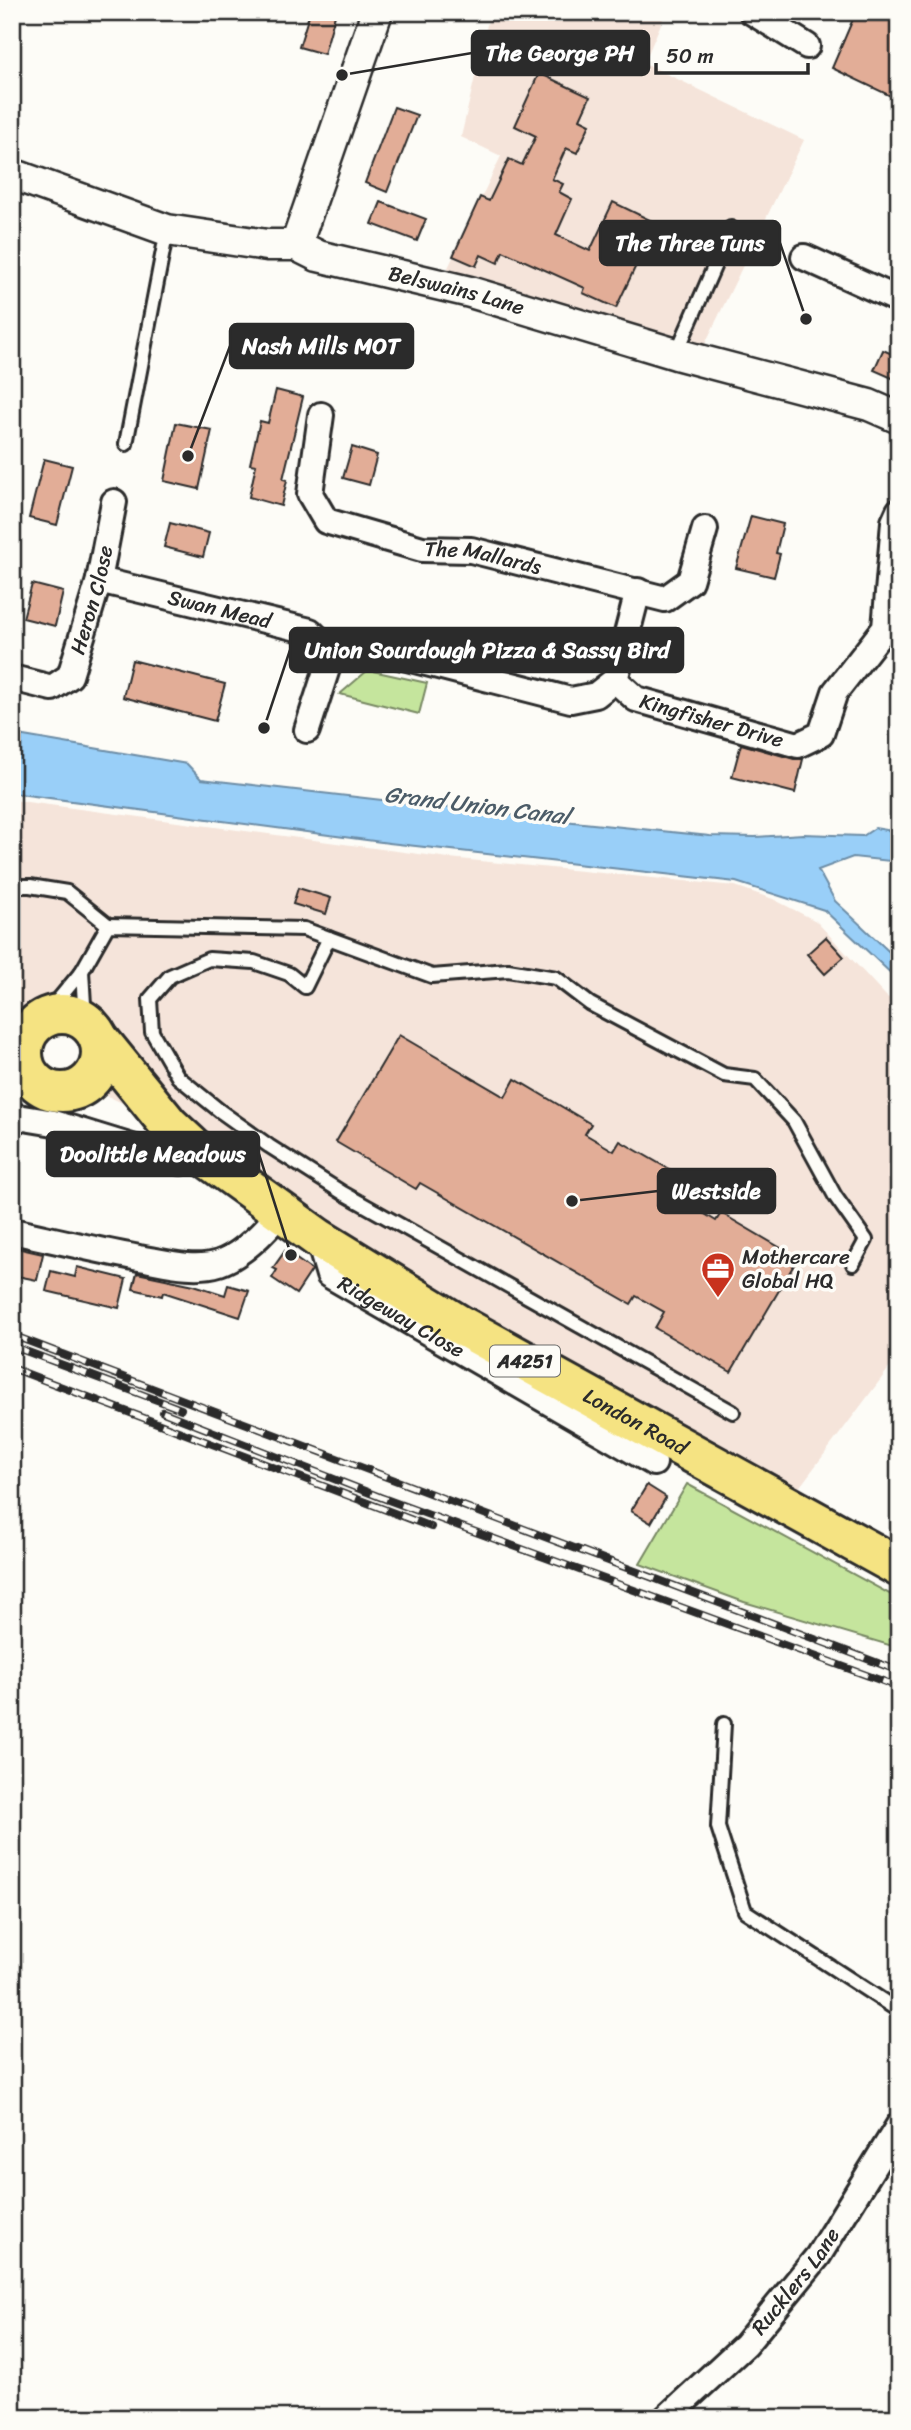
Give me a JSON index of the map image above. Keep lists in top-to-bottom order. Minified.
{"streets":{"main road":["A4251","London Road"],"street":["Belswains Lane","The Mallards","Heron Close","Swan Mead","Kingfisher Drive","Ridgeway Close","Rucklers Lane"]},"crossings":[["The Mallards","Kingfisher Drive"],["Heron Close","Swan Mead"],["Ridgeway Close","London Road"]],"water":["Grand Union Canal"],"places":{"other":["The George PH","The Three Tuns","Nash Mills MOT","Union Sourdough Pizza & Sassy Bird","Westside","Doolittle Meadows"],"office":["Mothercare Global HQ"]},"scale_bar":"50 m"}
